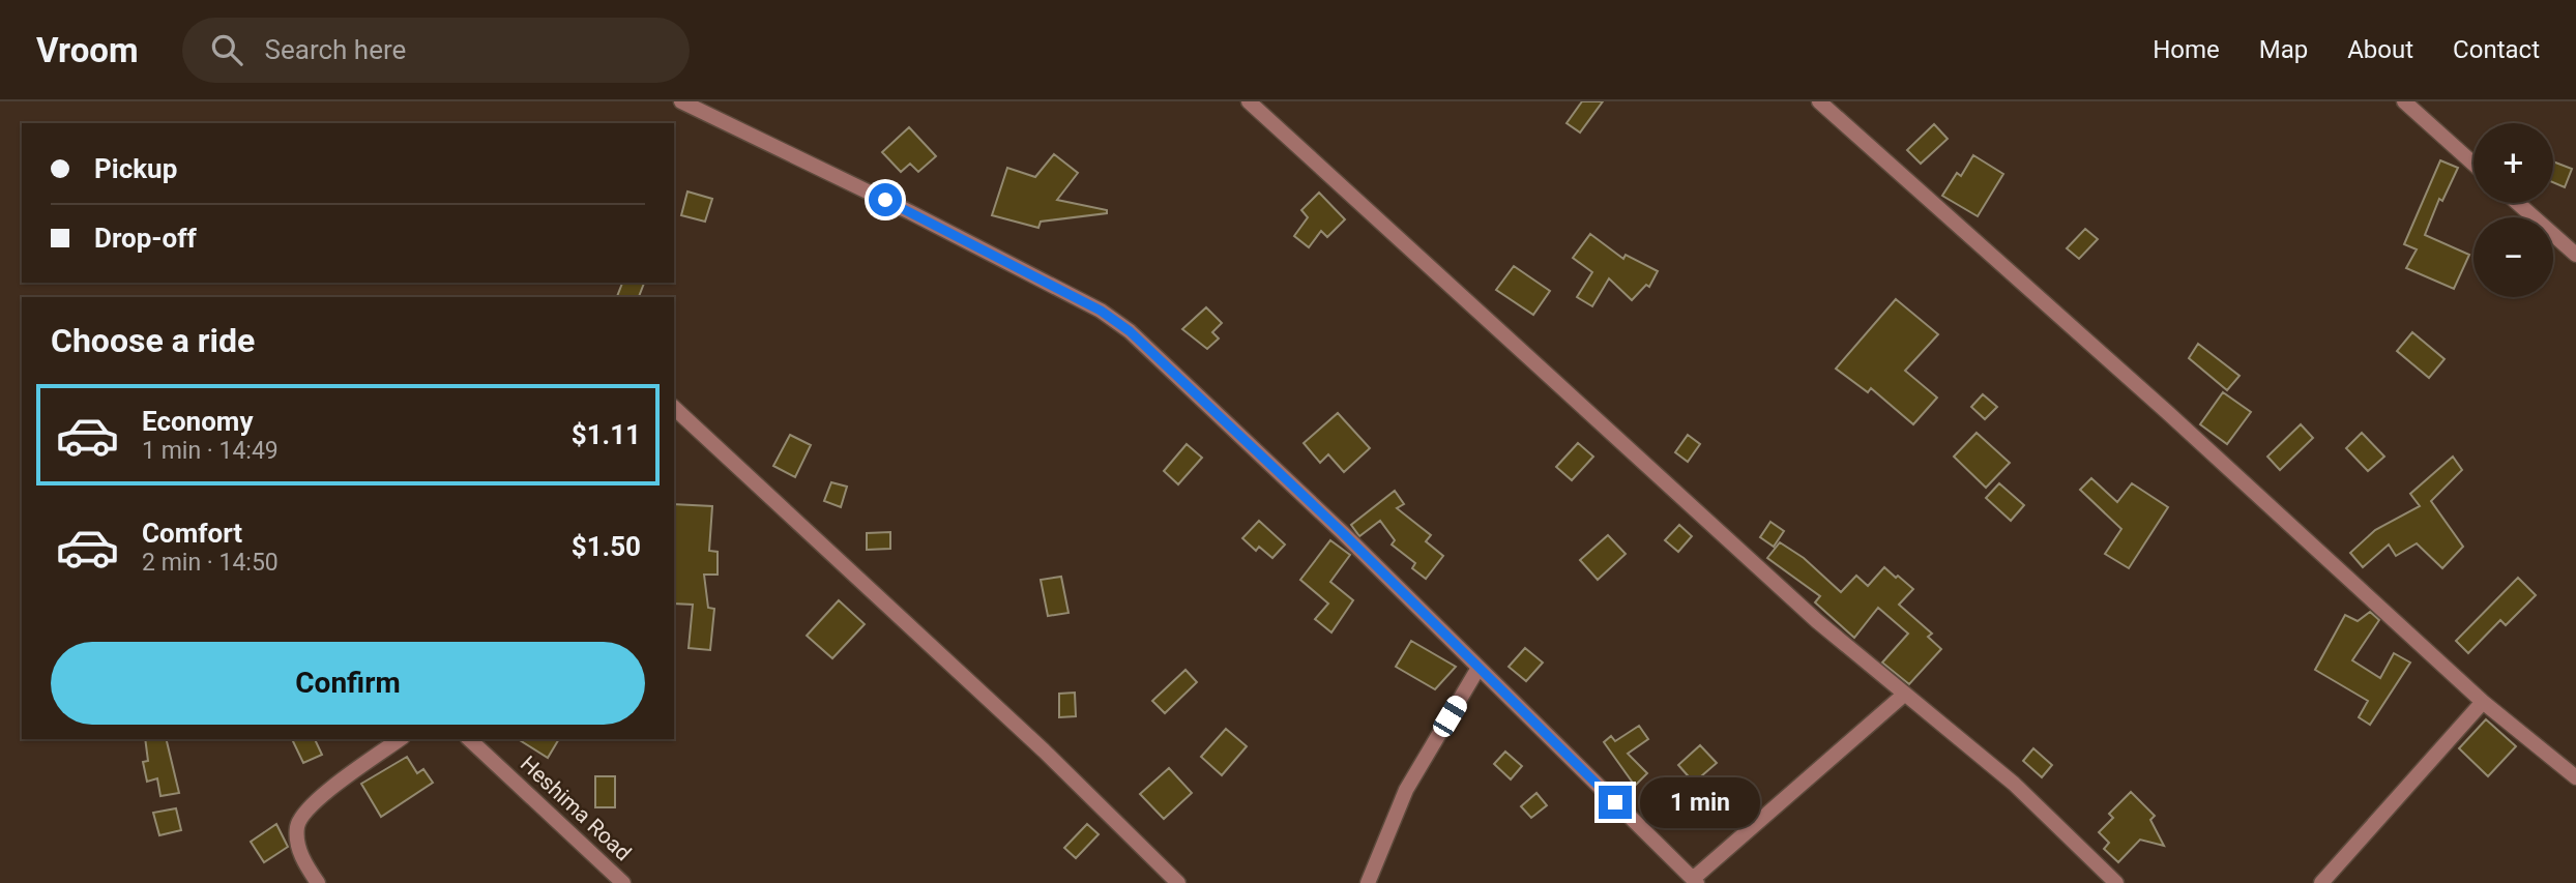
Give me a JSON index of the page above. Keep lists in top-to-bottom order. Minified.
{"streets":{"street":["Heshima Road"]},"page":{"header":"Vroom","search":"Search here","nav":["Home","Map","About","Contact"],"map_buttons":["+","−"],"banner":["Pickup","Drop-off"],"heading":"Choose a ride","list":[{"name":"Economy","note":"1 min · 14:49","value":"$1.11"},{"name":"Comfort","note":"2 min · 14:50","value":"$1.50"}],"buttons":"Confirm","bubble":"1 min"}}
